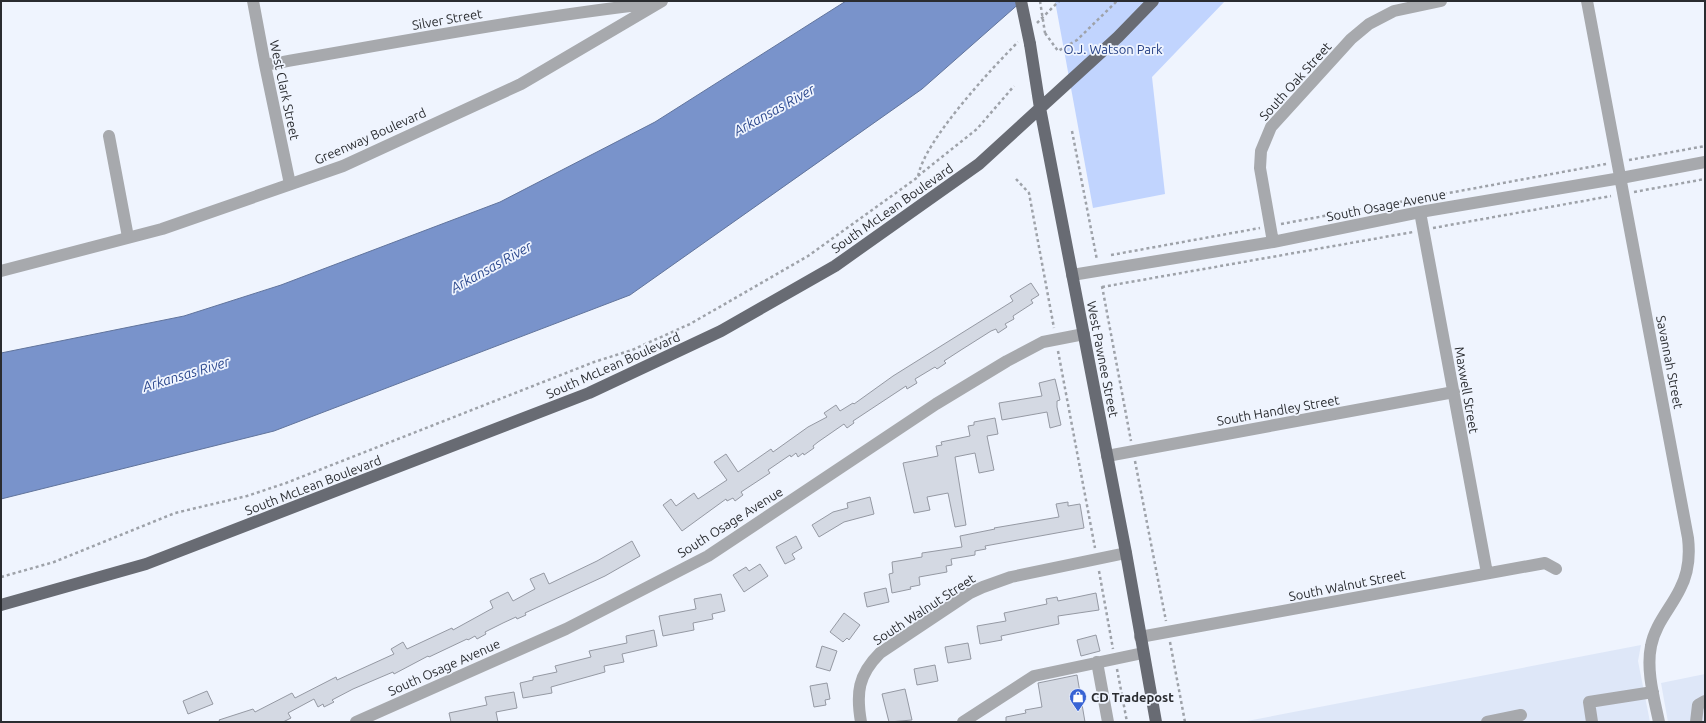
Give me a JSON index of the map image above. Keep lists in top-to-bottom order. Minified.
{"streets":{"main road":["South McLean Boulevard","West Pawnee Street"],"street":["Silver Street","South Oak Street","West Clark Street","Greenway Boulevard","South Osage Avenue","Savannah Street","Maxwell Street","South Handley Street","South Walnut Street"]},"crossings":[["Silver Street","West Clark Street"],["Silver Street","Greenway Boulevard"],["South Oak Street","South Osage Avenue"],["West Clark Street","Greenway Boulevard"],["South Osage Avenue","West Pawnee Street"],["South Osage Avenue","Savannah Street"],["South Osage Avenue","Maxwell Street"],["South McLean Boulevard","West Pawnee Street"],["West Pawnee Street","South Handley Street"],["West Pawnee Street","South Walnut Street"],["Maxwell Street","South Handley Street"],["Maxwell Street","South Walnut Street"]],"water":["Arkansas River"],"parks":["O.J. Watson Park"],"places":{"shop":["CD Tradepost"]}}
